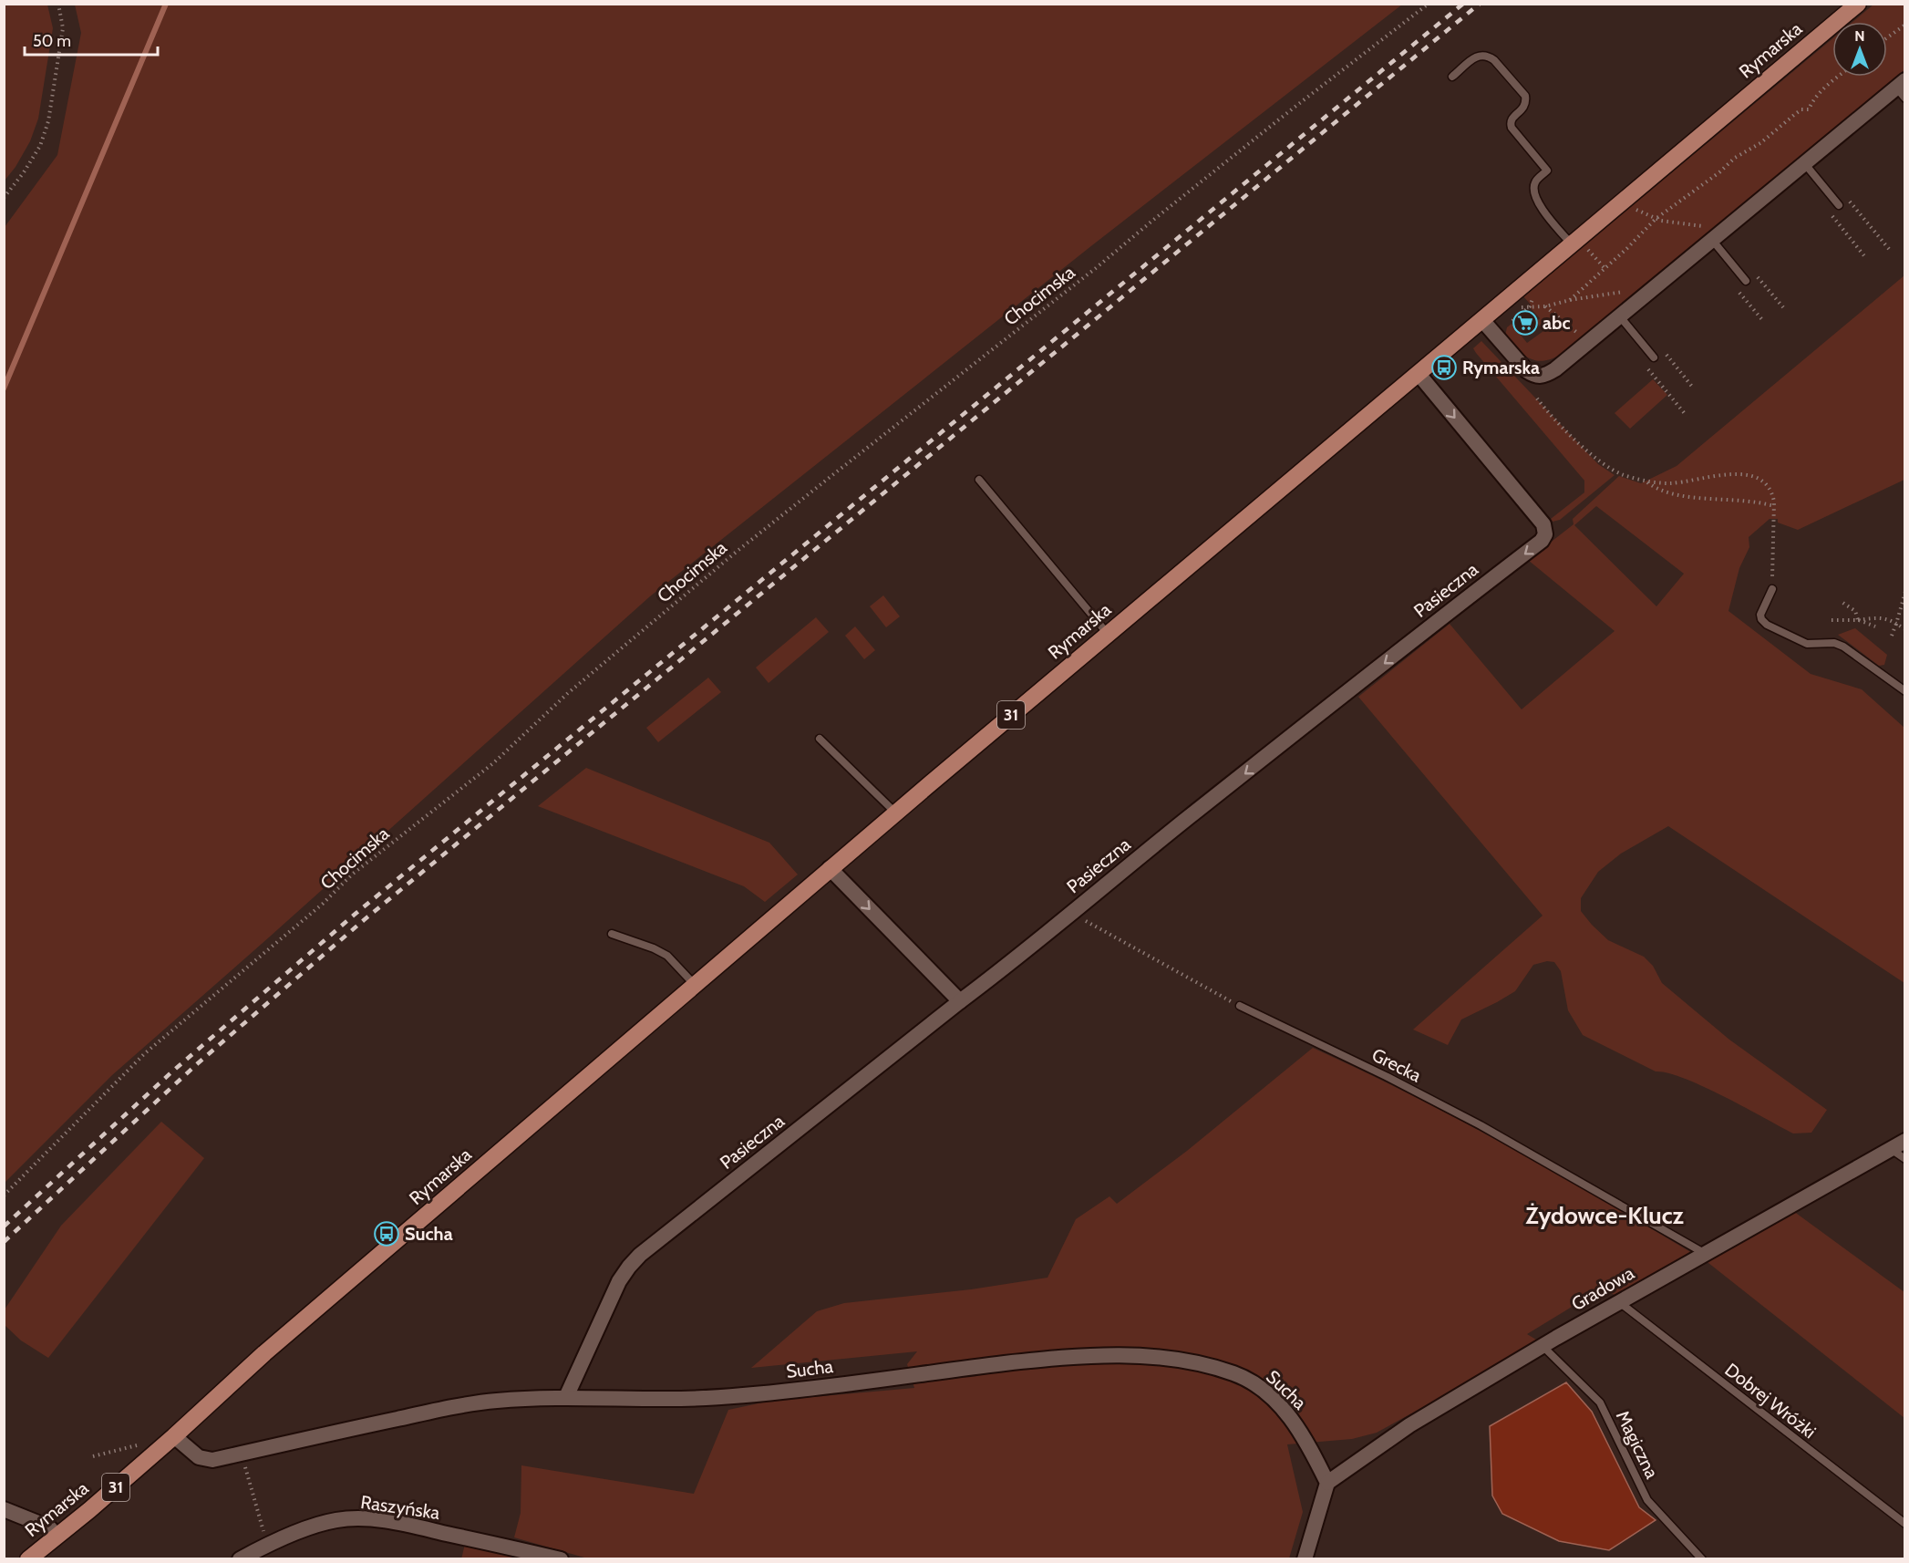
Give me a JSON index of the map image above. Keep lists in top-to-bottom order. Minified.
{"streets":{"main road":["Rymarska","31"],"street":["Pasieczna","Gradowa","Sucha","Raszyńska"],"lane":["Grecka","Dobrej Wróżki","Magiczna"],"path":["Chocimska"]},"crossings":[["Rymarska","Pasieczna"],["Rymarska","Sucha"],["Pasieczna","Sucha"],["Grecka","Gradowa"],["Gradowa","Sucha"],["Gradowa","Dobrej Wróżki"],["Gradowa","Magiczna"]],"districts":["Żydowce-Klucz"],"places":{"supermarket":["abc"],"bus stop":["Rymarska","Sucha"]},"scale_bar":"50 m","north":"top"}
